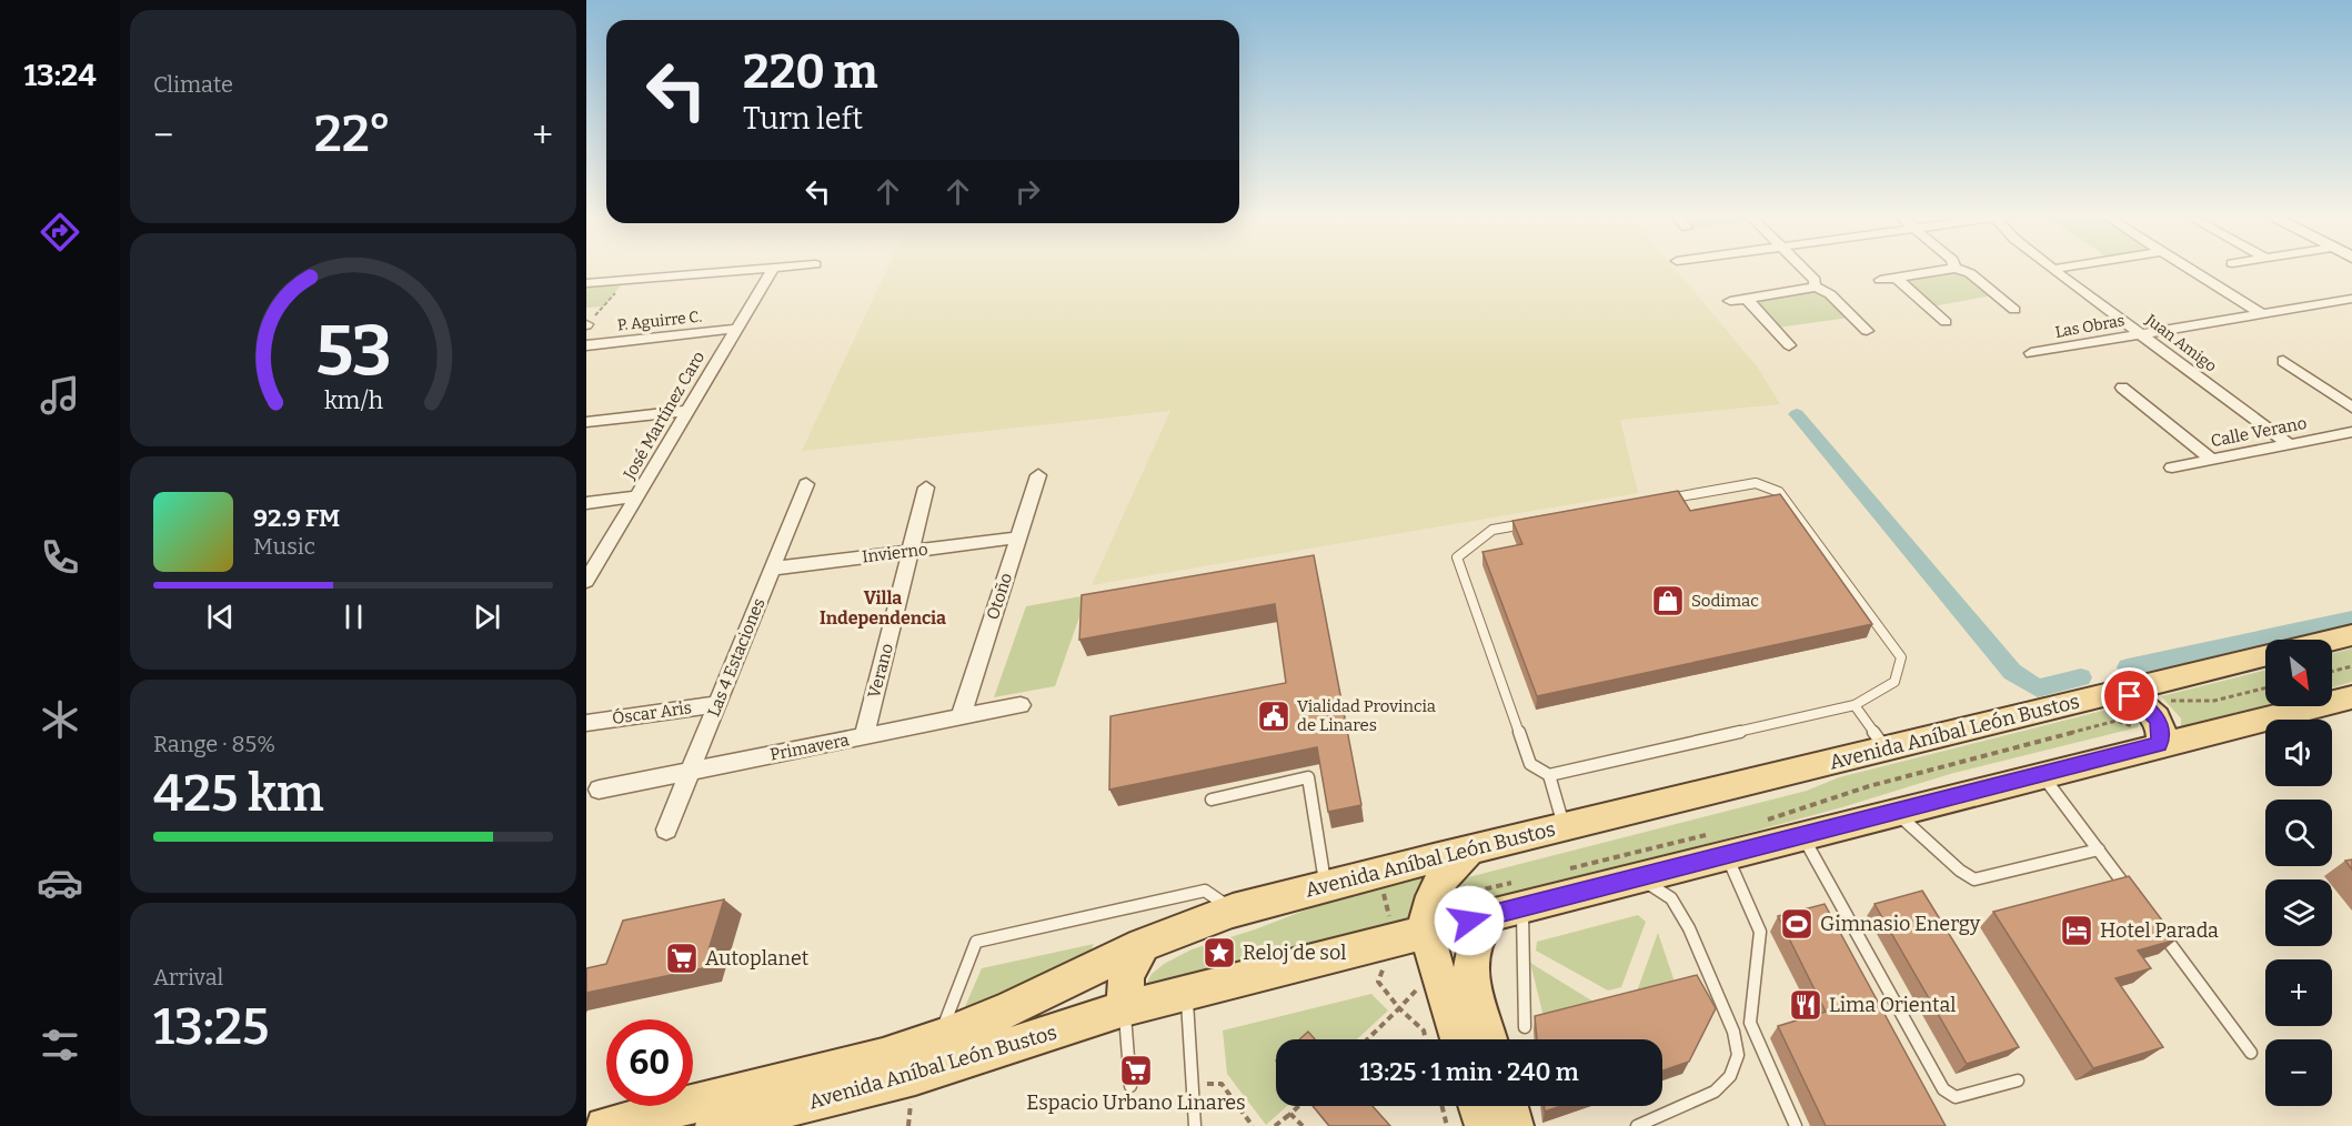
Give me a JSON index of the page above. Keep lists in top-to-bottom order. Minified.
{"streets":{"main road":["Avenida Aníbal León Bustos"],"street":["P. Aguirre C.","Las Obras","Juan Amigo","José Martínez Caro","Calle Verano","Invierno","Otoño","Las 4 Estaciones","Verano","Óscar Aris","Primavera"]},"crossings":[["P. Aguirre C.","José Martínez Caro"],["Las Obras","Juan Amigo"],["Juan Amigo","Calle Verano"],["Invierno","Otoño"],["Invierno","Las 4 Estaciones"],["Invierno","Verano"],["Otoño","Primavera"],["Las 4 Estaciones","Óscar Aris"],["Las 4 Estaciones","Primavera"],["Verano","Primavera"]],"districts":["Villa Independencia"],"places":{"shop":["Sodimac"],"public building":["Vialidad Provincia de Linares"],"sports":["Gimnasio Energy"],"hotel":["Hotel Parada"],"place":["Reloj de sol"],"supermarket":["Autoplanet","Espacio Urbano Linares"],"restaurant":["Lima Oriental"]},"north":"bottom right","page":{"tabs":"13:24","tile":["Climate",["Range · 85%","425 km"],["Arrival","13:25"]],"turn":["220 m","Turn left"],"heat":["−","22°","+"],"song":["92.9 FM","Music"],"map_buttons":["+","−"],"limit":"60","trip":"13:25 · 1 min · 240 m","gauge":["53","km/h"]}}
